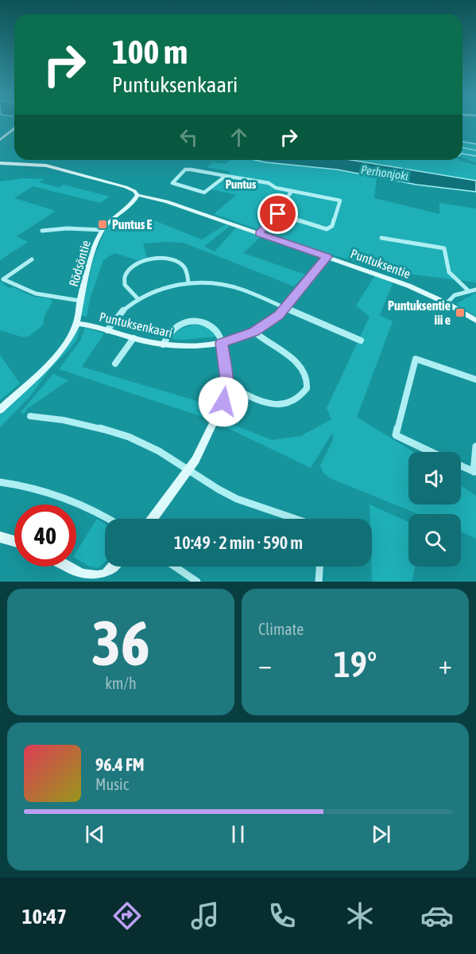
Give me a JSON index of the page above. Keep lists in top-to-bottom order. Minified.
{"streets":{"street":["Rödsöntie","Puntuksentie","Puntuksenkaari"]},"crossings":[["Rödsöntie","Puntuksentie"],["Rödsöntie","Puntuksenkaari"],["Puntuksentie","Puntuksenkaari"]],"districts":["Puntus"],"water":["Perhonjoki"],"places":{"transit":["Puntus E","Puntuksentie iii e"]},"page":{"turn":["100 m","Puntuksenkaari"],"limit":"40","trip":"10:49 · 2 min · 590 m","tile":[["36","km/h"],"Climate"],"heat":["−","19°","+"],"song":["96.4 FM","Music"],"tabs":"10:47"}}
